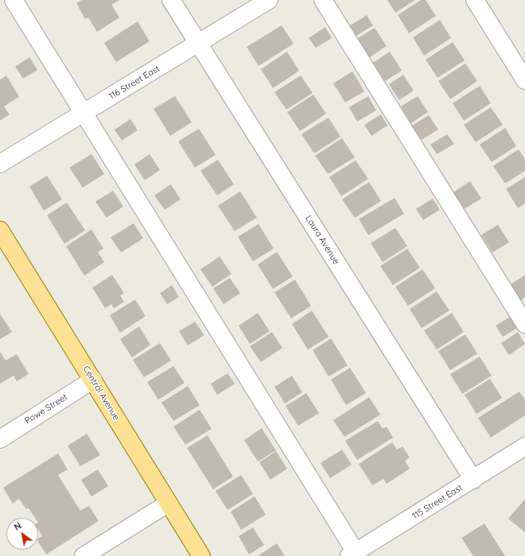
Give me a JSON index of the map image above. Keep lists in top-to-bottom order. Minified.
{"streets":{"main road":["Central Avenue"],"street":["116 Street East","Laura Avenue","Powe Street","115 Street East"]},"crossings":[["116 Street East","Laura Avenue"],["Laura Avenue","115 Street East"],["Central Avenue","Powe Street"]],"north":"top left"}
